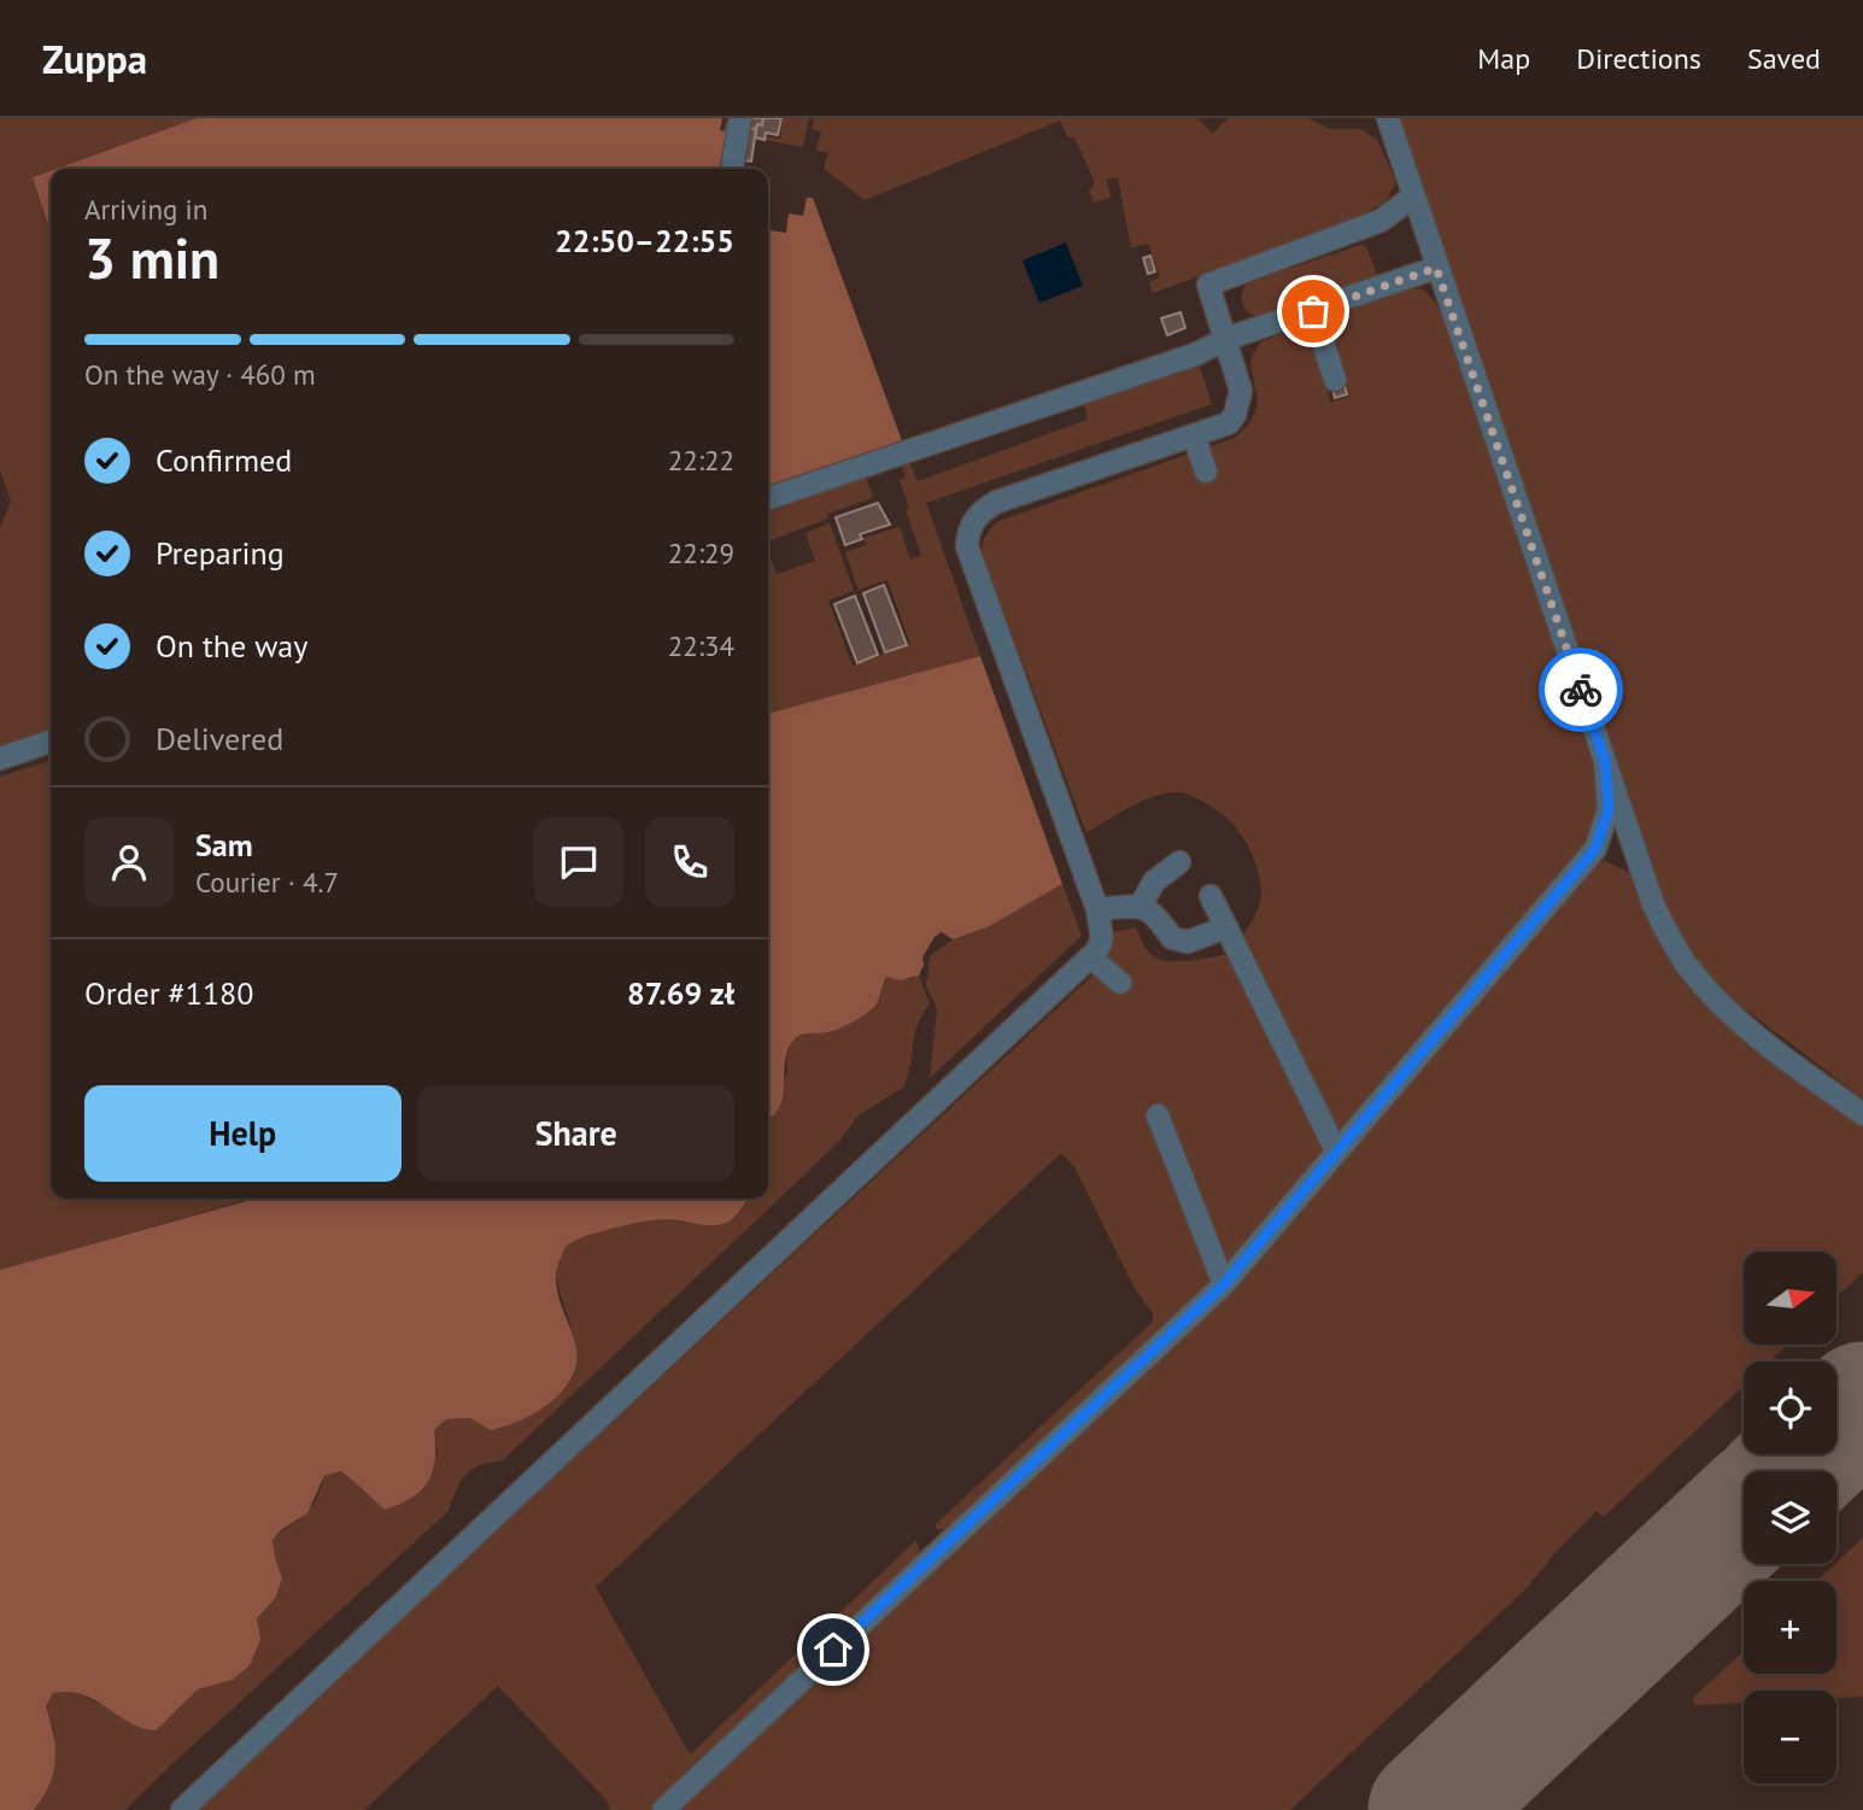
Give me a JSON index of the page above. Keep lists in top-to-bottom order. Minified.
{"north":"right","page":{"header":"Zuppa","nav":["Map","Directions","Saved"],"heading":["3 min","Arriving in","22:50–22:55"],"panel":["Sam","Courier · 4.7","Order #1180","87.69 zł"],"bar":"On the way · 460 m","list":[["Confirmed","22:22"],["Preparing","22:29"],["On the way","22:34"],"Delivered"],"buttons":["Help","Share"],"map_buttons":["+","−"]}}
